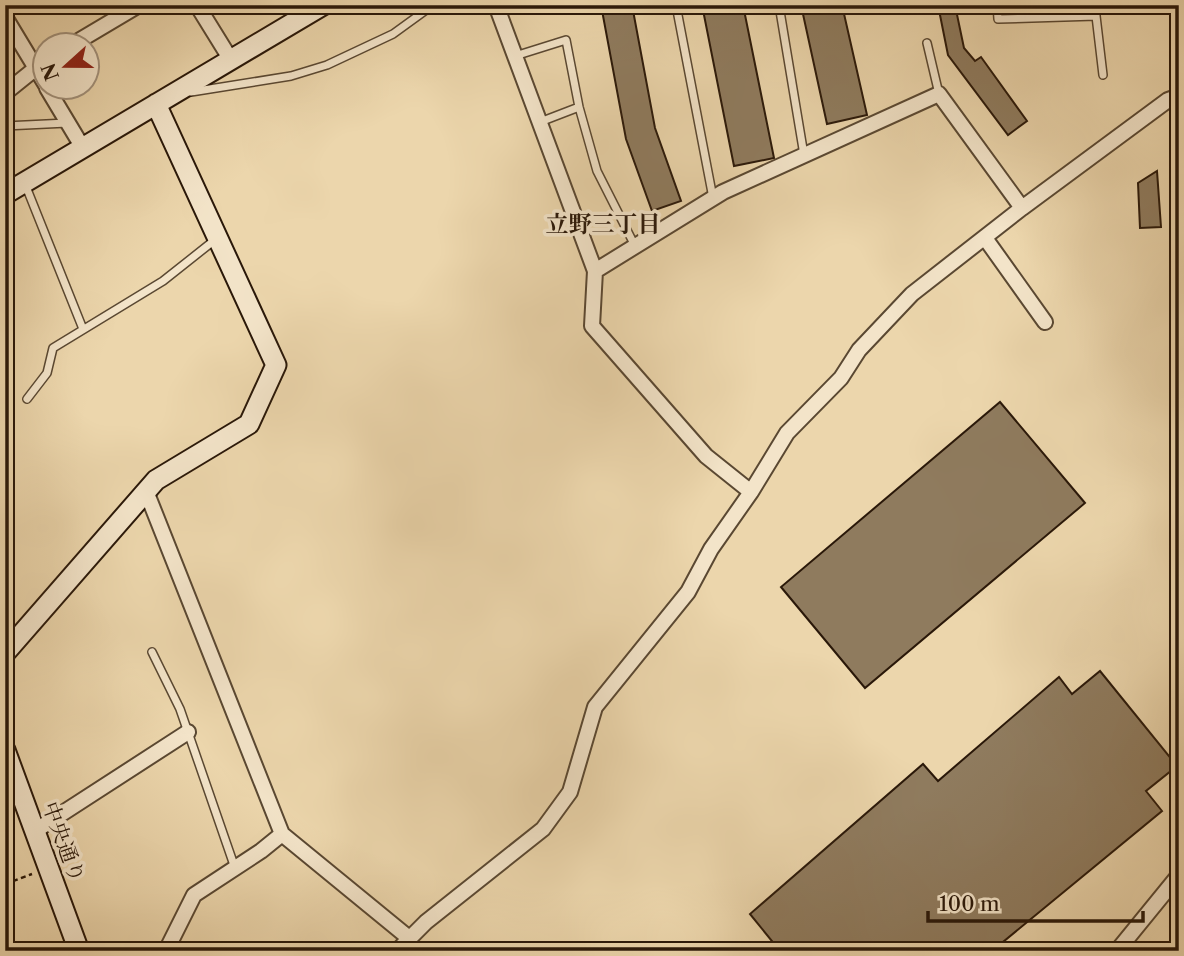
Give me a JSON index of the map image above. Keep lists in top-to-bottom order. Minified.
{"streets":{"street":["中央通り"]},"districts":["立野三丁目"],"scale_bar":"100 m","north":"left"}
